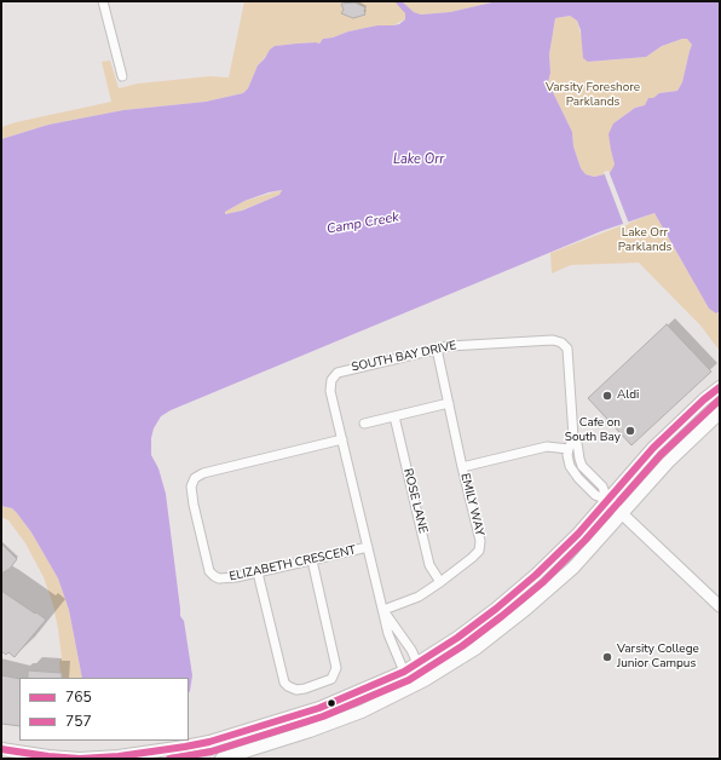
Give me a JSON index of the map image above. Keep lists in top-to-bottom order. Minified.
{"streets":{"street":["SOUTH BAY DRIVE","ROSE LANE","EMILY WAY","ELIZABETH CRESCENT"]},"crossings":[["SOUTH BAY DRIVE","EMILY WAY"],["SOUTH BAY DRIVE","ELIZABETH CRESCENT"],["ROSE LANE","EMILY WAY"]],"water":["Lake Orr","Camp Creek"],"parks":["Varsity Foreshore Parklands","Lake Orr Parklands"],"places":["Aldi","Cafe on South Bay","Varsity College Junior Campus"],"lines":["transit line 765","transit line 757"],"legend":["765","757"]}
